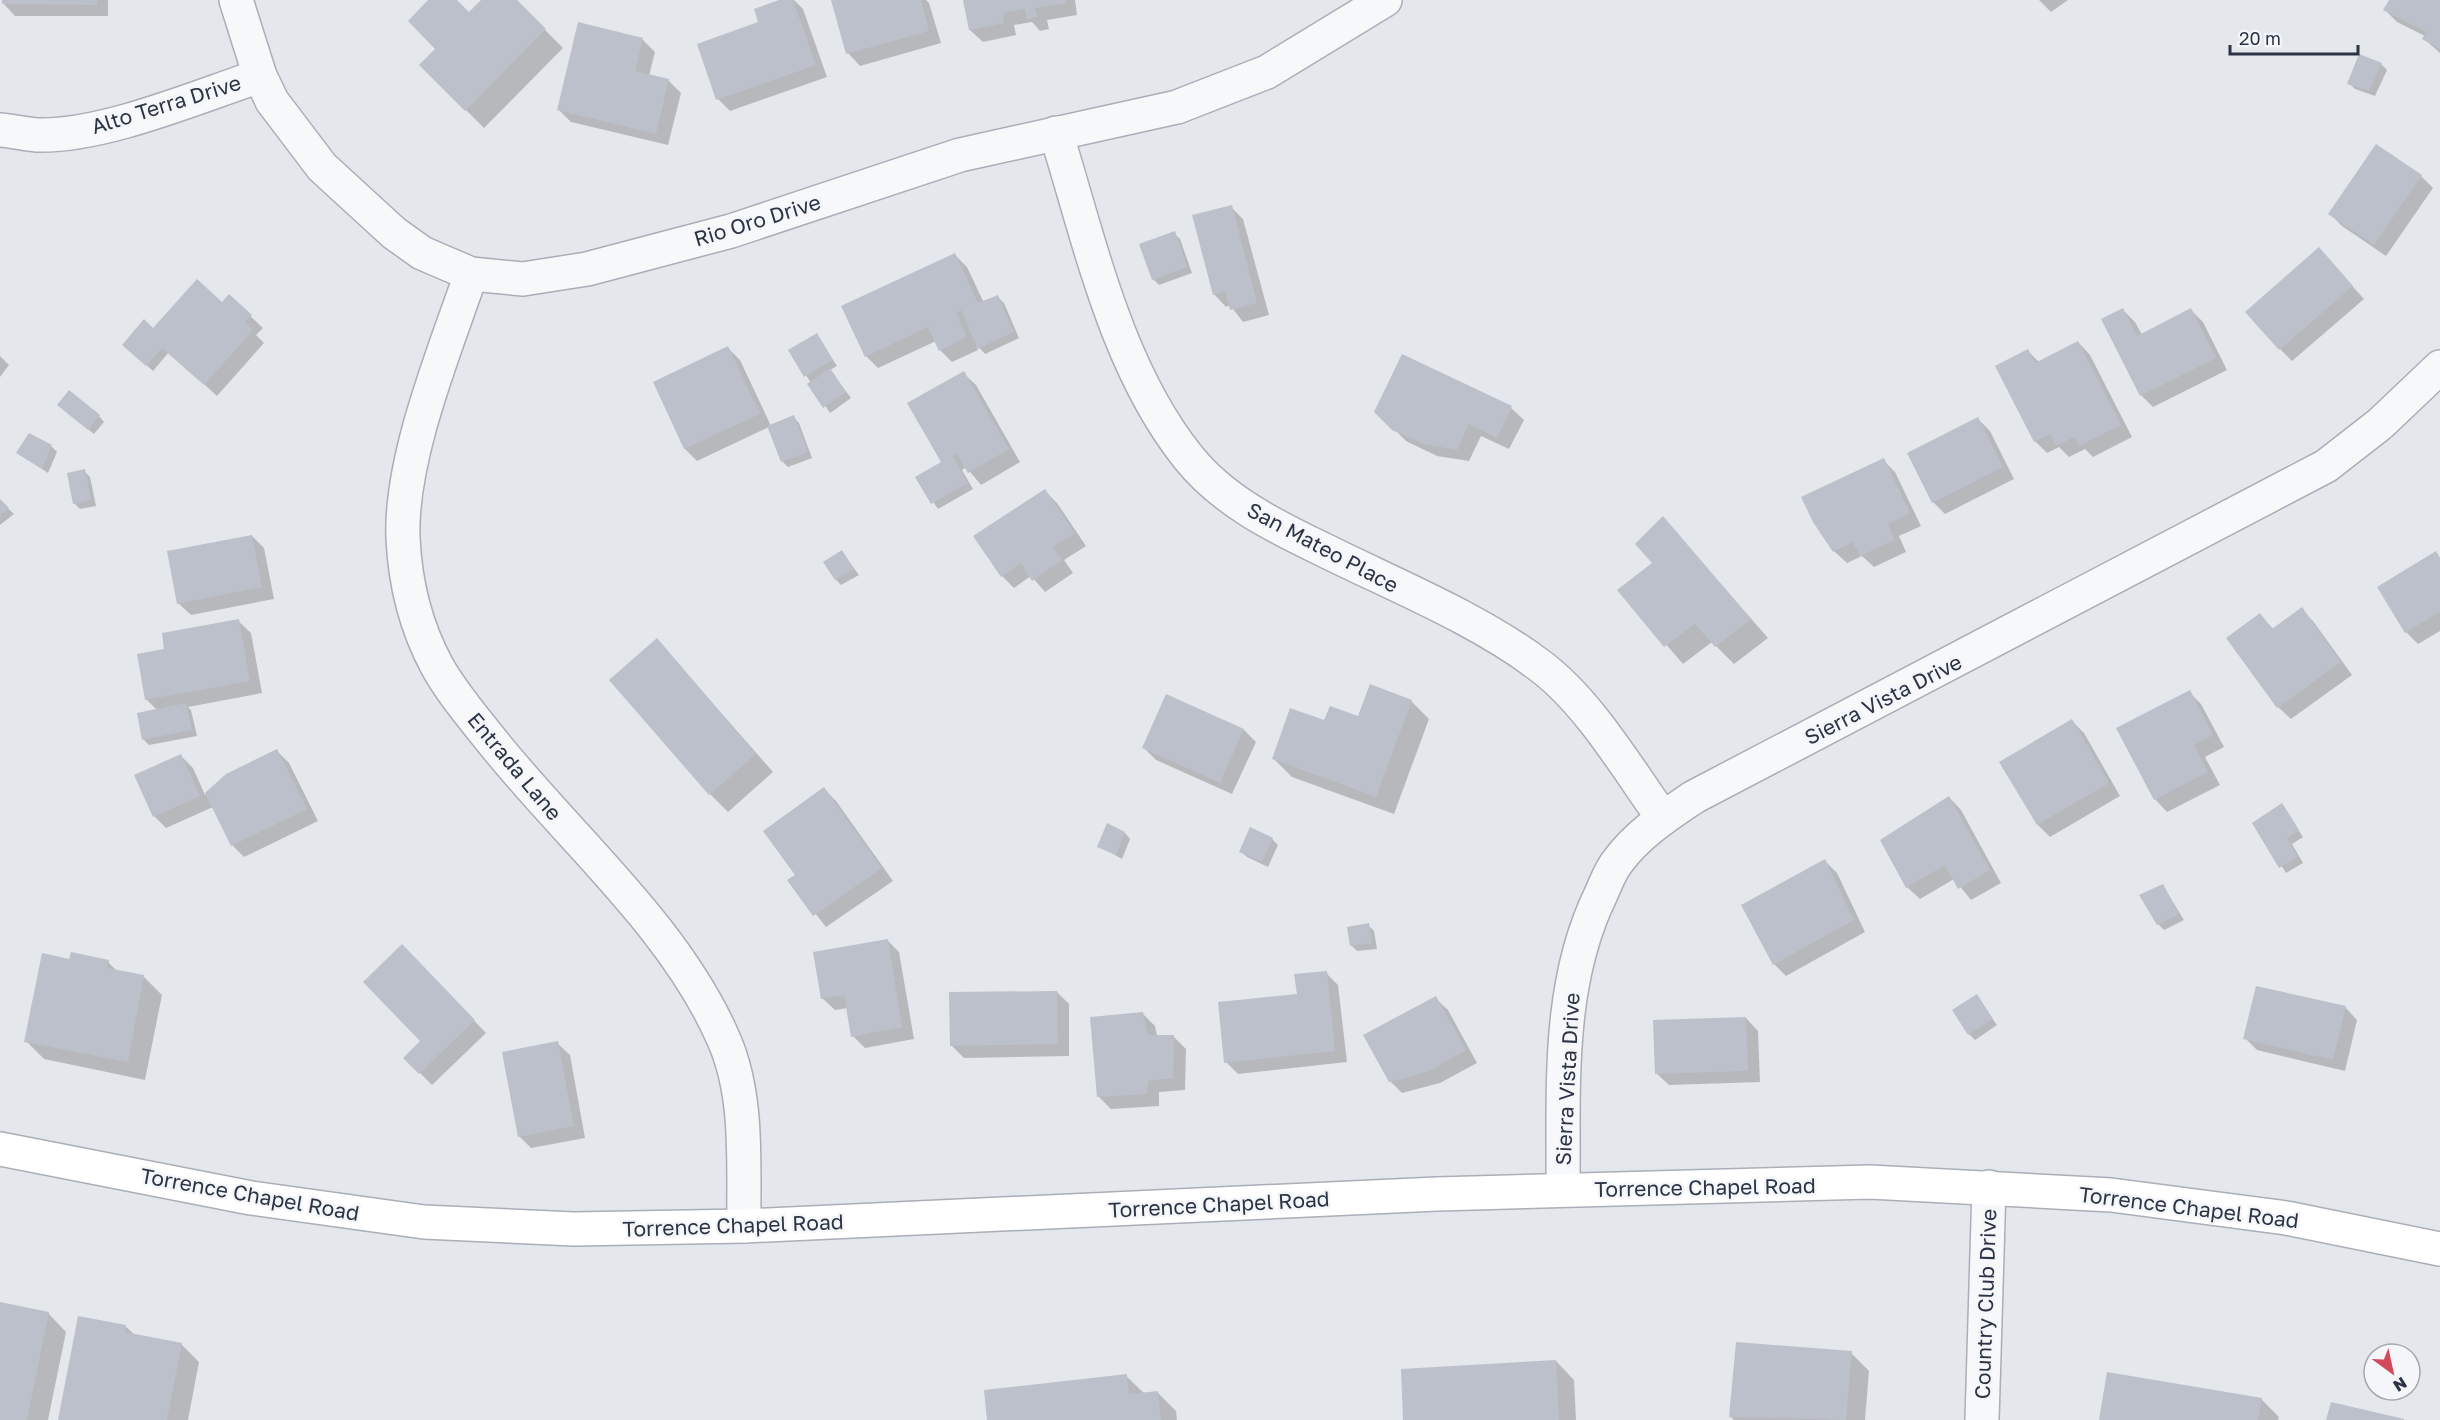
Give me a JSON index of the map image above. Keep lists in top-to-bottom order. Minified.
{"streets":{"street":["Alto Terra Drive","Rio Oro Drive","San Mateo Place","Sierra Vista Drive","Entrada Lane","Torrence Chapel Road","Country Club Drive"]},"crossings":[["Alto Terra Drive","Rio Oro Drive"],["Rio Oro Drive","San Mateo Place"],["Rio Oro Drive","Entrada Lane"],["San Mateo Place","Sierra Vista Drive"],["Sierra Vista Drive","Torrence Chapel Road"],["Entrada Lane","Torrence Chapel Road"],["Torrence Chapel Road","Country Club Drive"]],"scale_bar":"20 m","north":"bottom right"}
